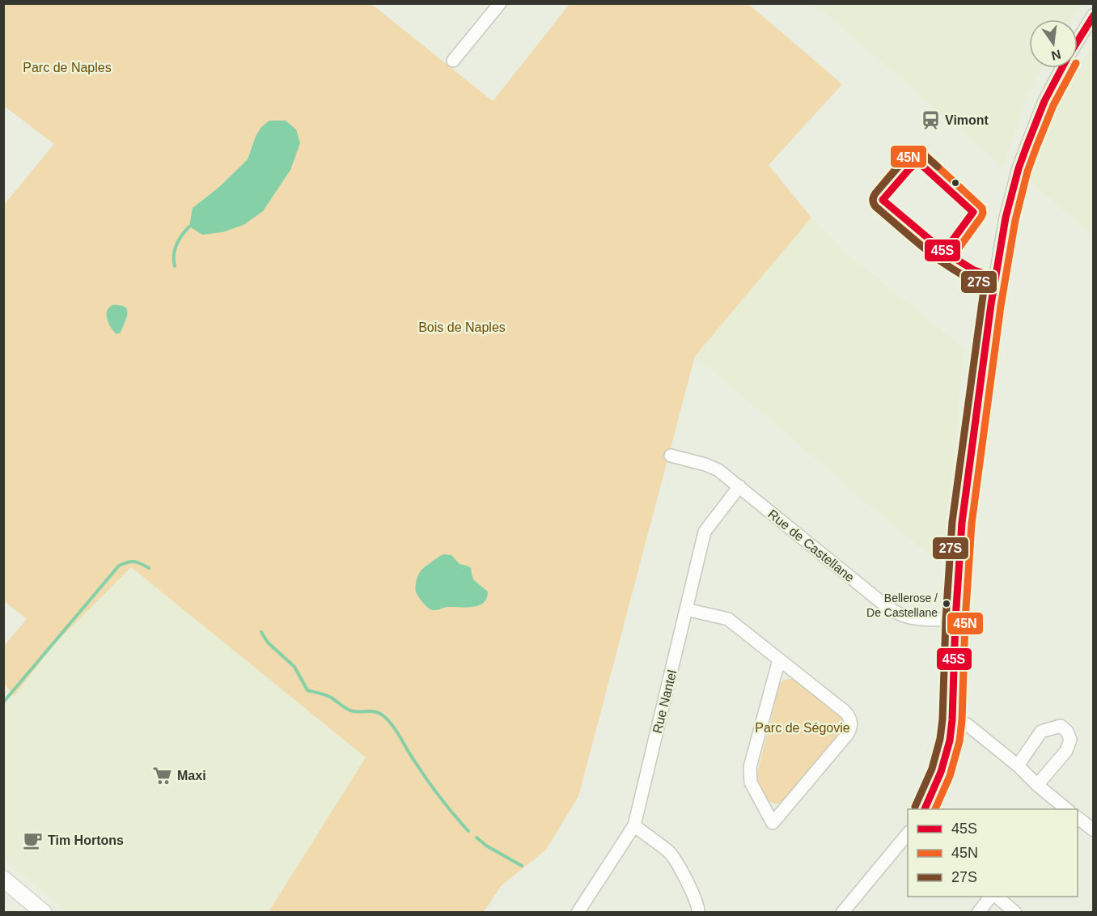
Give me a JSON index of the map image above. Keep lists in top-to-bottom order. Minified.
{"streets":{"street":["Rue de Castellane","Rue Nantel"]},"crossings":[["Rue de Castellane","Rue Nantel"]],"parks":["Parc de Naples","Bois de Naples","Parc de Ségovie"],"places":{"station":["Vimont"],"other":["Bellerose / De Castellane"],"supermarket":["Maxi"],"cafe":["Tim Hortons"]},"lines":["transit line 45S","transit line 45N","transit line 27S"],"legend":["45S","45N","27S"],"north":"bottom"}
